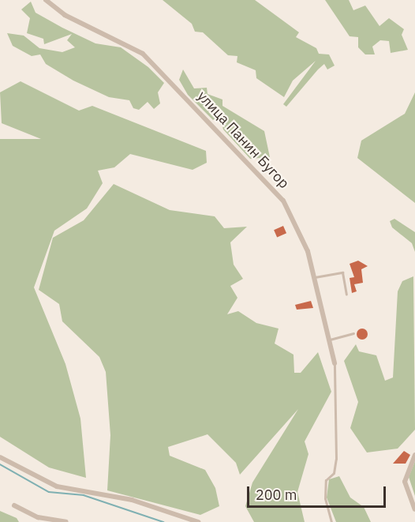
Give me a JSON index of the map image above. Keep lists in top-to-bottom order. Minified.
{"streets":{"street":["улица Панин Бугор"]},"scale_bar":"200 m"}
